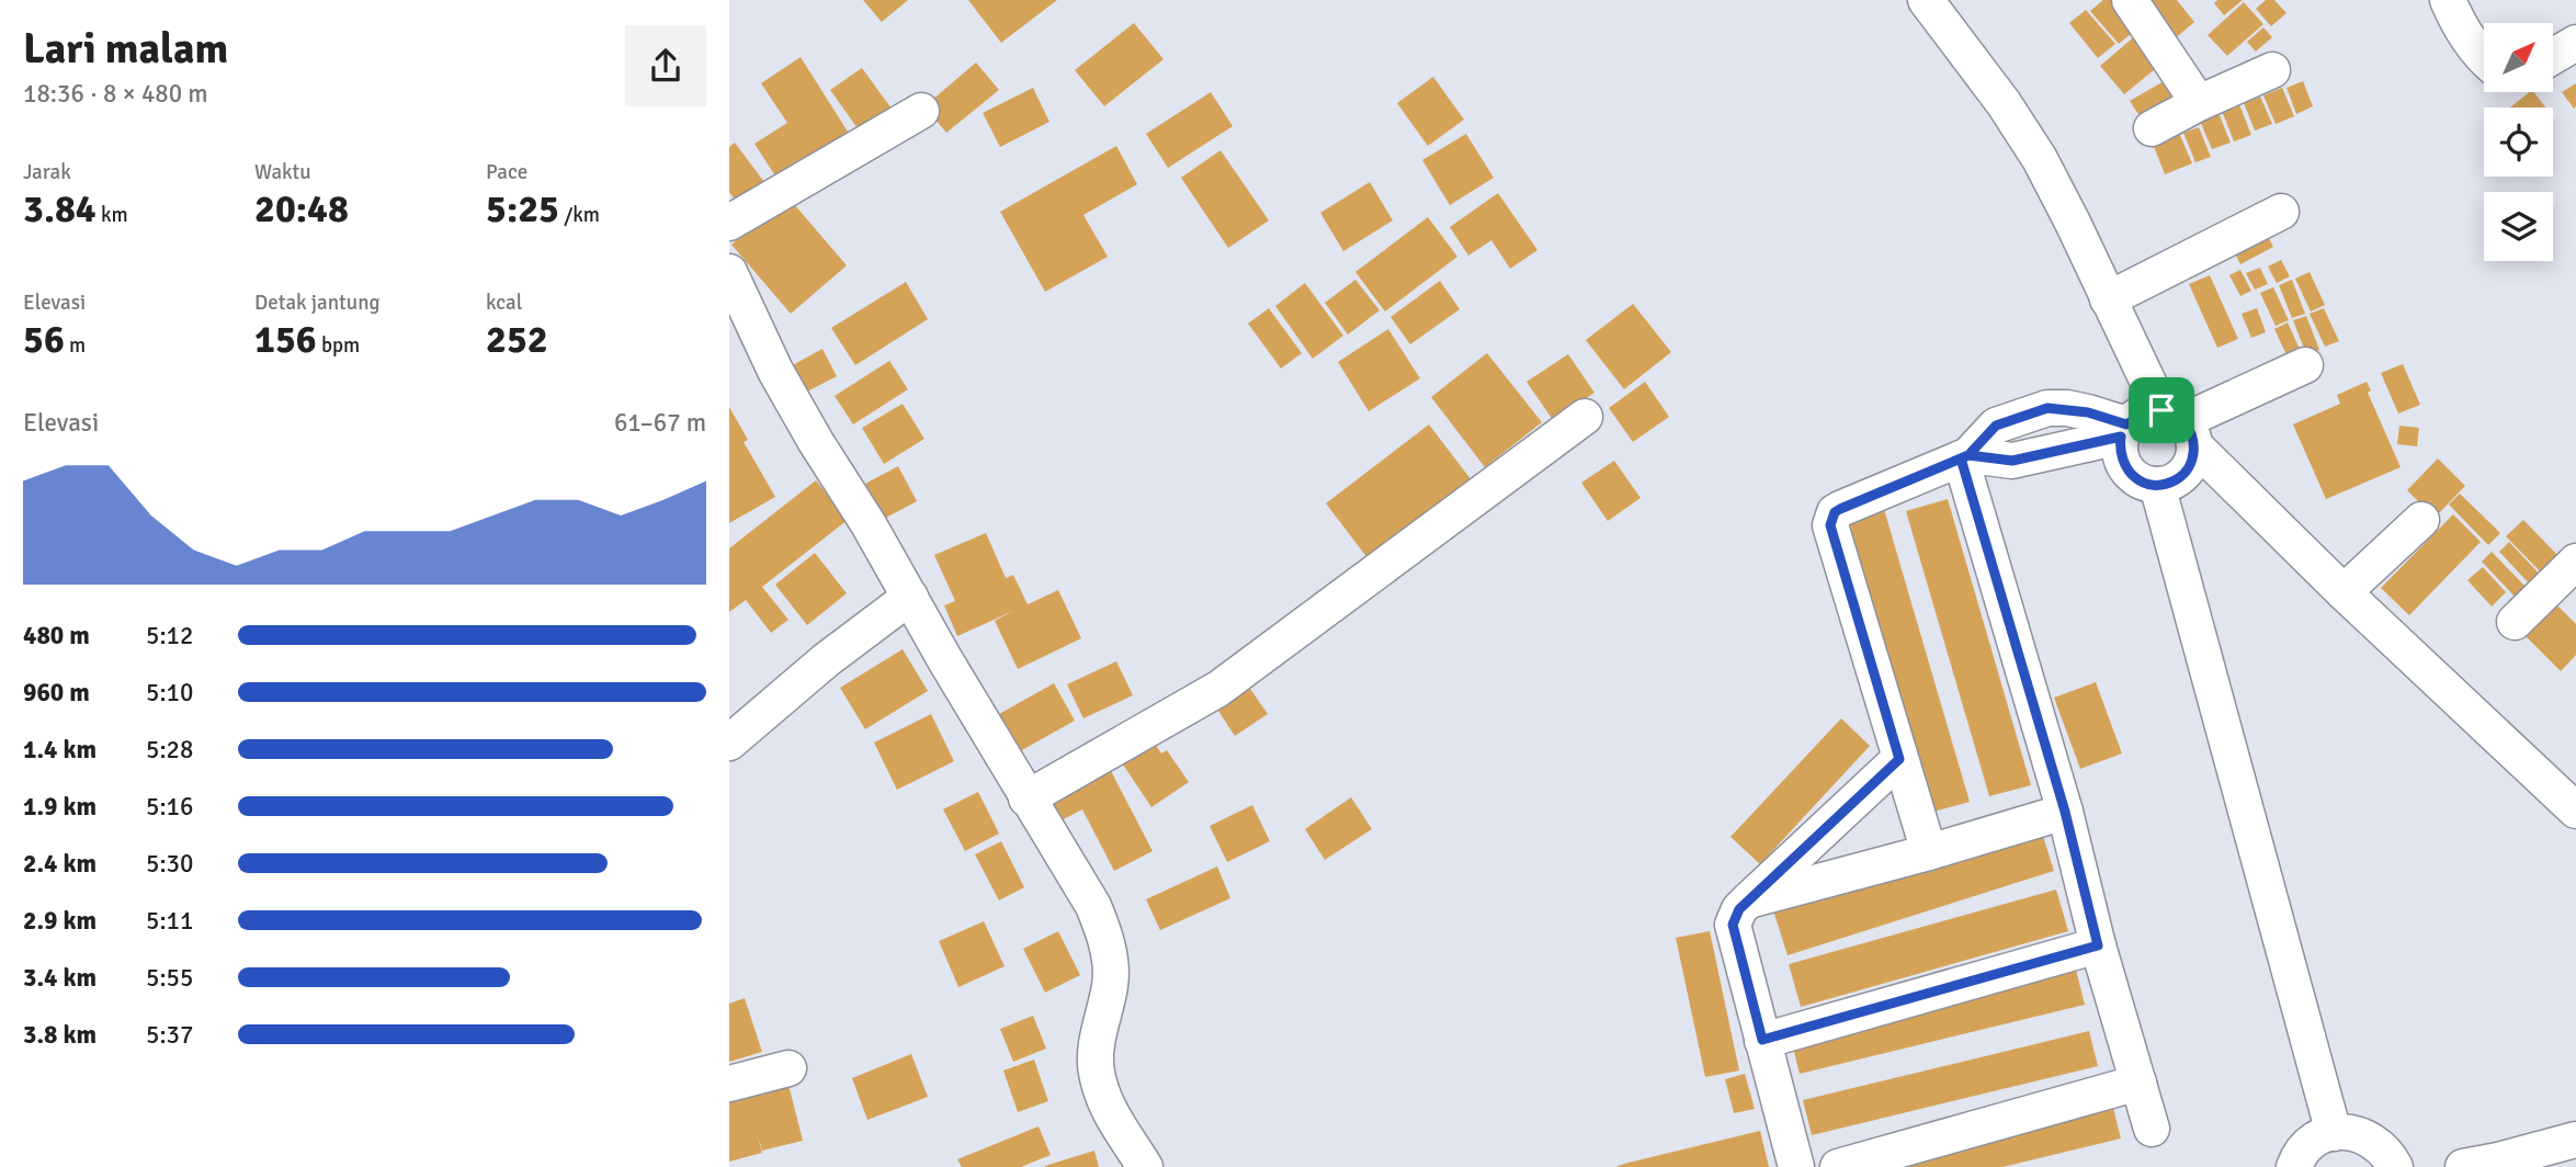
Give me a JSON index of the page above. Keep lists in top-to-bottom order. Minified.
{"north":"top right","page":{"heading":["Lari malam","18:36 · 8 × 480 m"],"stats":[["Jarak","3.84 km"],["Waktu","20:48"],["Pace","5:25 /km"],["Elevasi","56 m"],["Detak jantung","156 bpm"],["kcal","252"]],"chart":["Elevasi","61–67 m"],"list":[{"name":"480 m","note":"5:12"},{"name":"960 m","note":"5:10"},{"name":"1.4 km","note":"5:28"},{"name":"1.9 km","note":"5:16"},{"name":"2.4 km","note":"5:30"},{"name":"2.9 km","note":"5:11"},{"name":"3.4 km","note":"5:55"},{"name":"3.8 km","note":"5:37"}]}}
